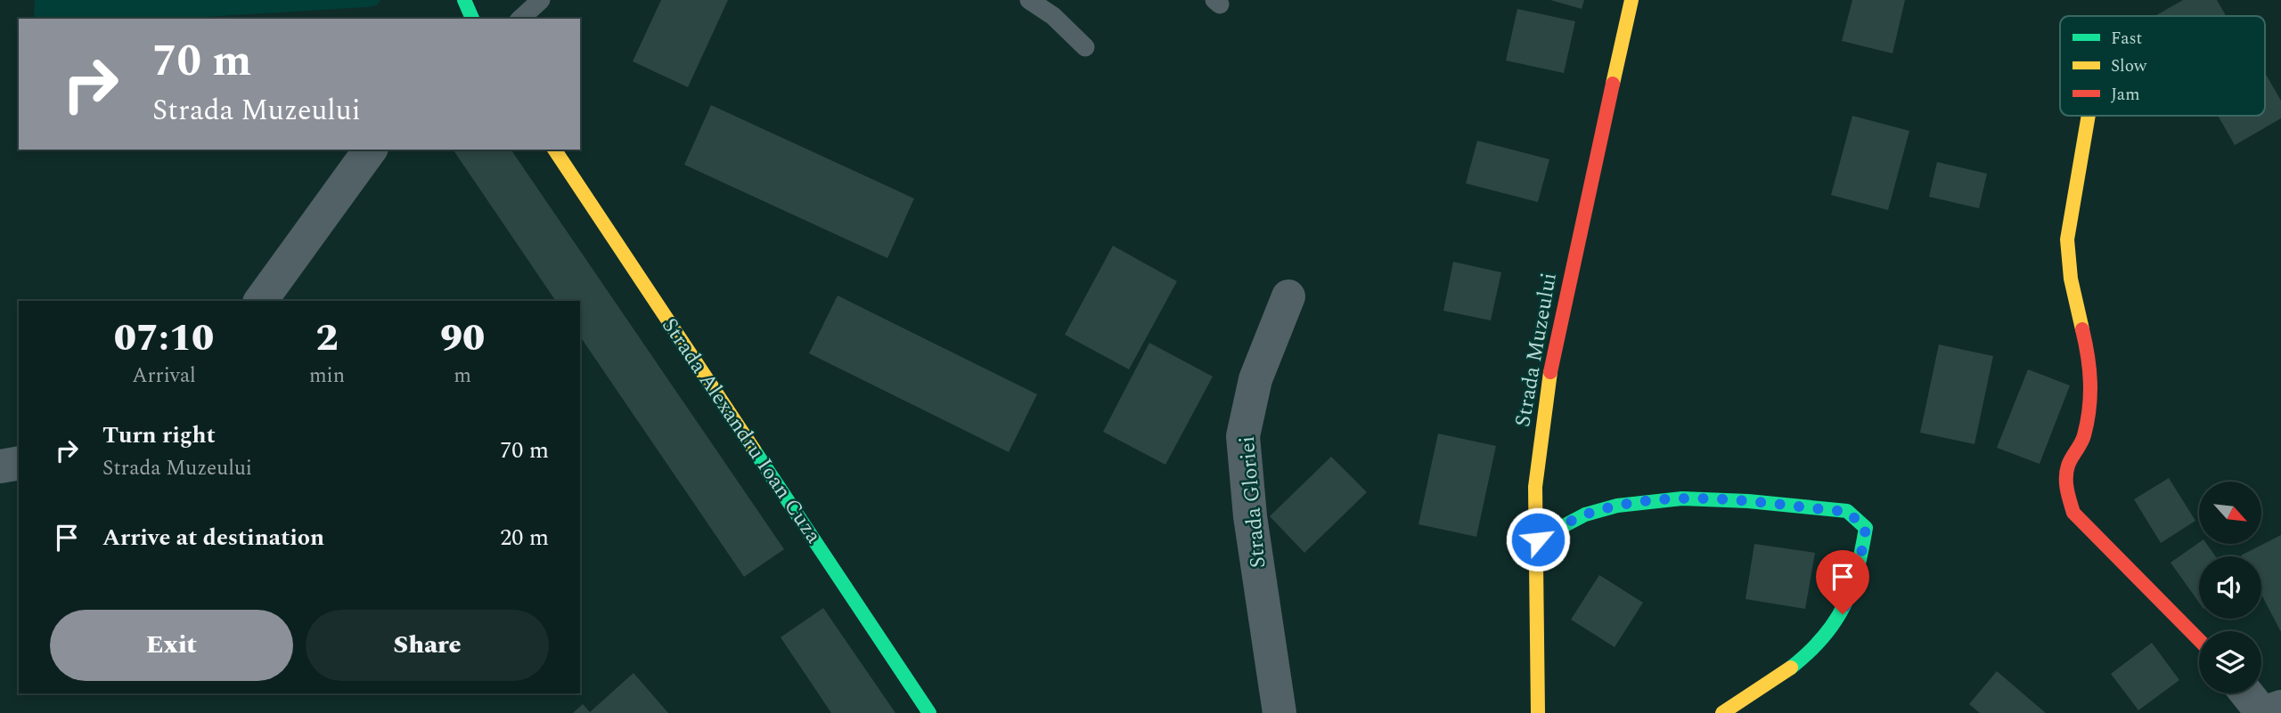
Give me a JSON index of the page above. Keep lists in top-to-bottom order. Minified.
{"streets":{"street":["Strada Muzeului","Strada Alexandru Ioan Cuza","Strada Gloriei"]},"legend":["Fast","Slow","Jam"],"north":"bottom right","page":{"turn":["70 m","Strada Muzeului"],"eta":["07:10","Arrival","2","min","90","m"],"list":[{"name":"Turn right","note":"Strada Muzeului","value":"70 m"},{"name":"Arrive at destination","value":"20 m"}],"buttons":["Exit","Share"]}}
